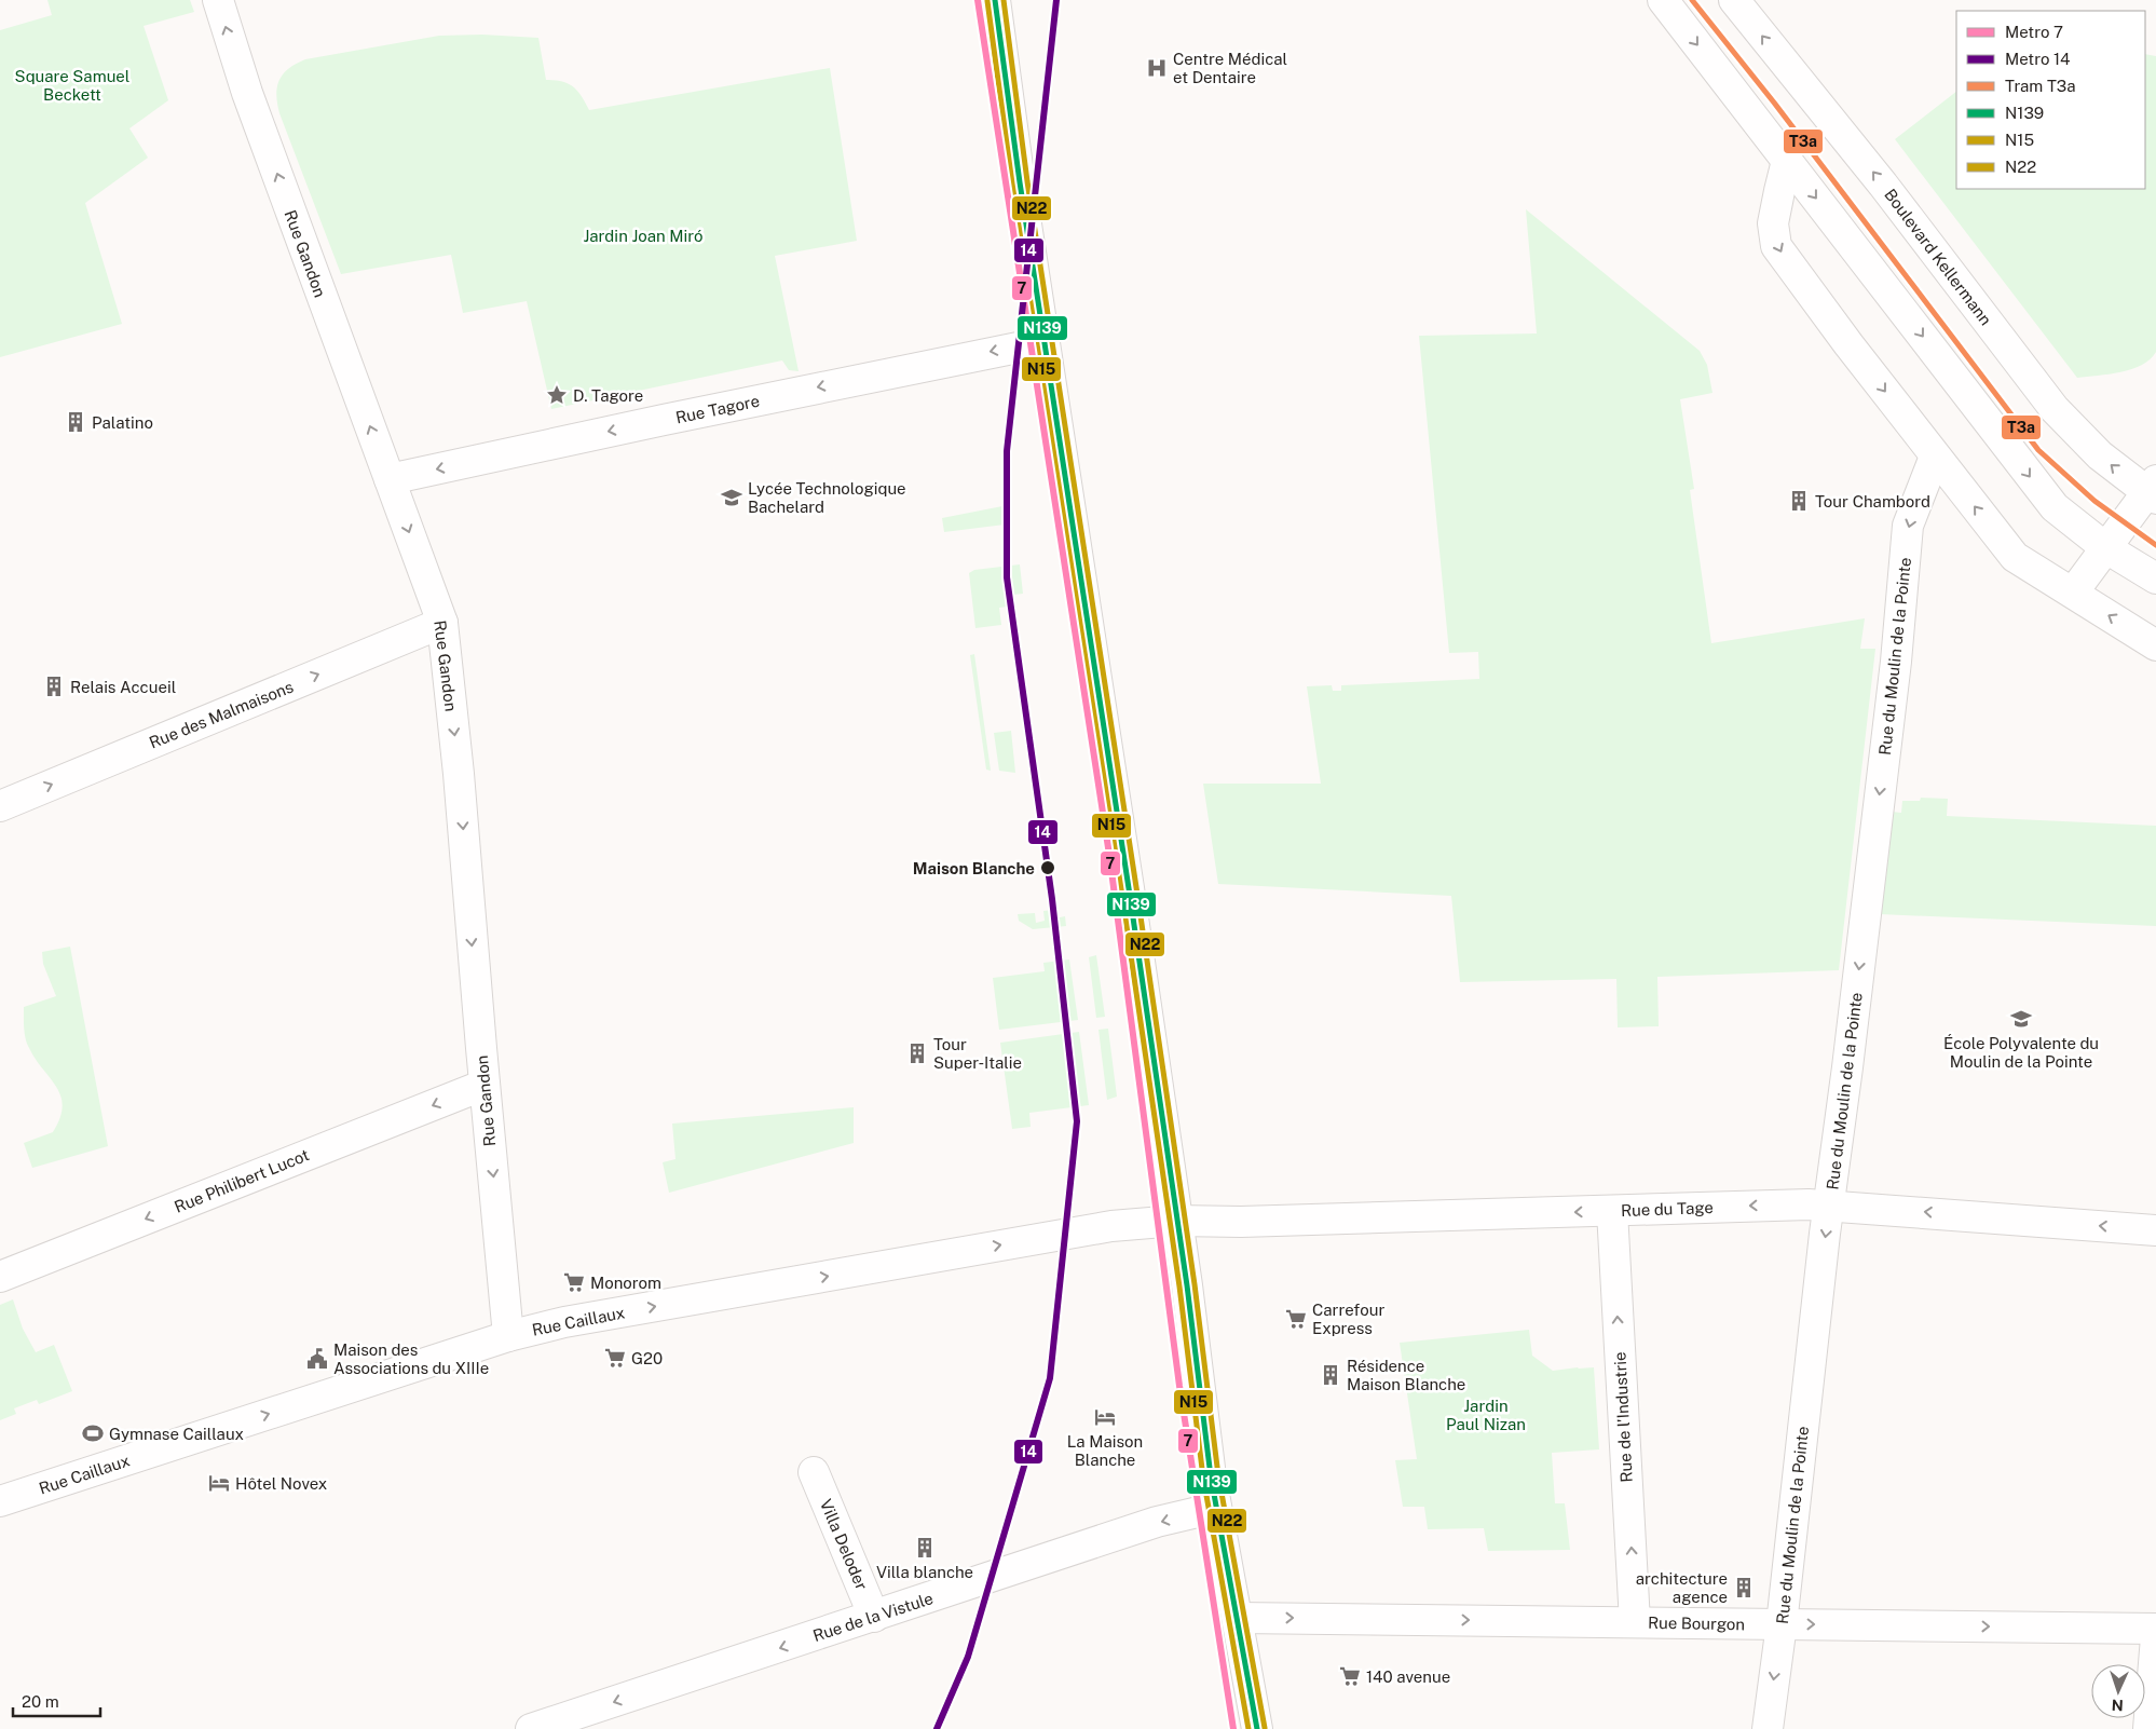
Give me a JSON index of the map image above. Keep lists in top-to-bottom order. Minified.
{"streets":{"street":["Rue Gandon","Boulevard Kellermann","Rue Tagore","Rue du Moulin de la Pointe","Rue des Malmaisons","Rue Philibert Lucot","Rue du Tage","Rue Caillaux","Rue de l'Industrie","Villa Deloder","Rue de la Vistule","Rue Bourgon"]},"crossings":[["Rue Gandon","Rue Tagore"],["Rue Gandon","Rue des Malmaisons"],["Rue Gandon","Rue Philibert Lucot"],["Rue Gandon","Rue Caillaux"],["Rue du Moulin de la Pointe","Rue du Tage"],["Rue du Moulin de la Pointe","Rue Bourgon"],["Rue du Tage","Rue Caillaux"],["Rue du Tage","Rue de l'Industrie"],["Rue de l'Industrie","Rue Bourgon"],["Villa Deloder","Rue de la Vistule"]],"one_way":["Rue Tagore","Rue du Moulin de la Pointe","Rue des Malmaisons","Rue Philibert Lucot","Rue du Tage","Rue Caillaux","Rue de l'Industrie","Rue de la Vistule","Rue Bourgon"],"parks":["Square Samuel Beckett","Jardin Joan Miró","Jardin Paul Nizan"],"places":{"hospital":["Centre Médical et Dentaire"],"place":["D. Tagore"],"building":["Palatino","Tour Chambord","Relais Accueil","Tour Super-Italie","Résidence Maison Blanche","Villa blanche","architecture agence"],"school or university":["Lycée Technologique Bachelard","École Polyvalente du Moulin de la Pointe"],"other":["Maison Blanche"],"supermarket":["Monorom","Carrefour Express","G20","140 avenue"],"public building":["Maison des Associations du XIIIe"],"hotel":["La Maison Blanche","Hôtel Novex"],"sports":["Gymnase Caillaux"]},"lines":["metro line 7","metro line 14","tram line T3a","transit line N139","transit line N22","transit line N15"],"legend":["Metro 7","Metro 14","Tram T3a","N139","N15","N22"],"scale_bar":"20 m","north":"bottom"}
